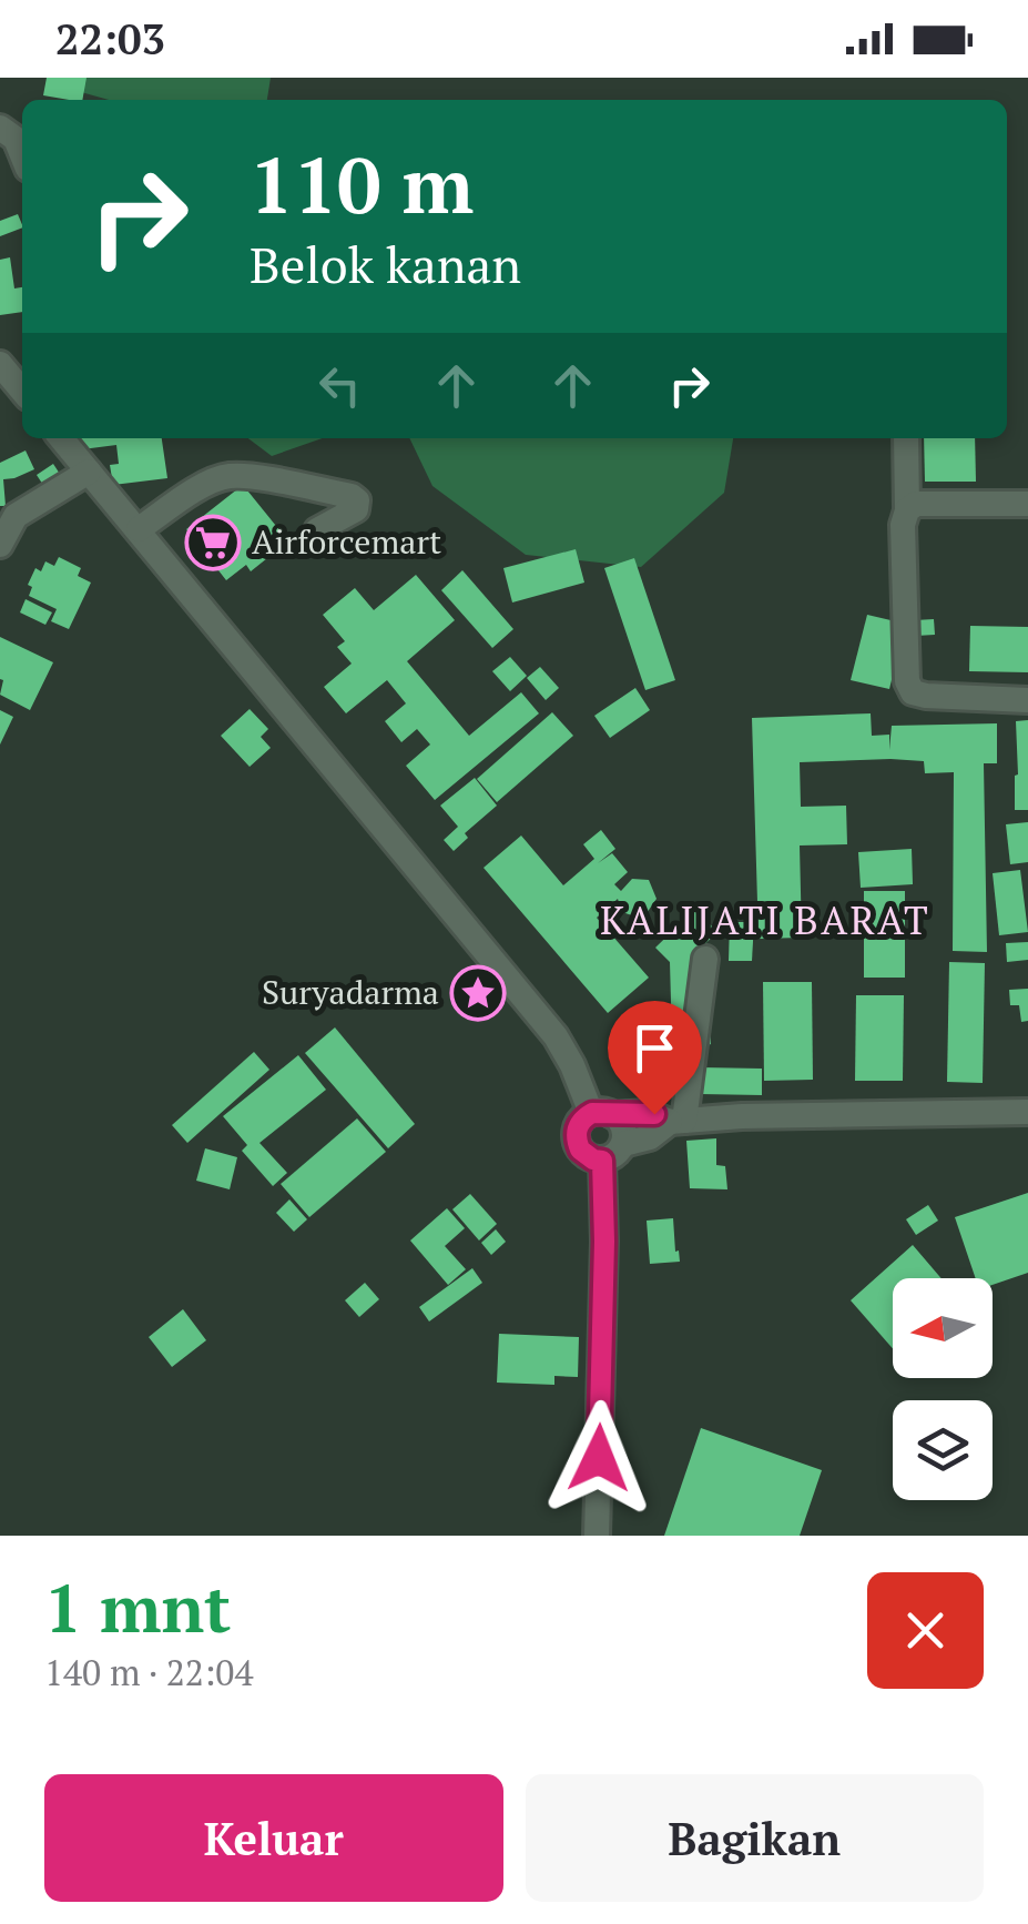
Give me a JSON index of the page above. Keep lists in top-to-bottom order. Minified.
{"districts":["KALIJATI BARAT"],"places":{"supermarket":["Airforcemart"],"place":["Suryadarma"]},"north":"left","page":{"status":"22:03","turn":["110 m","Belok kanan"],"heading":["1 mnt","140 m · 22:04"],"buttons":["Keluar","Bagikan"]}}
